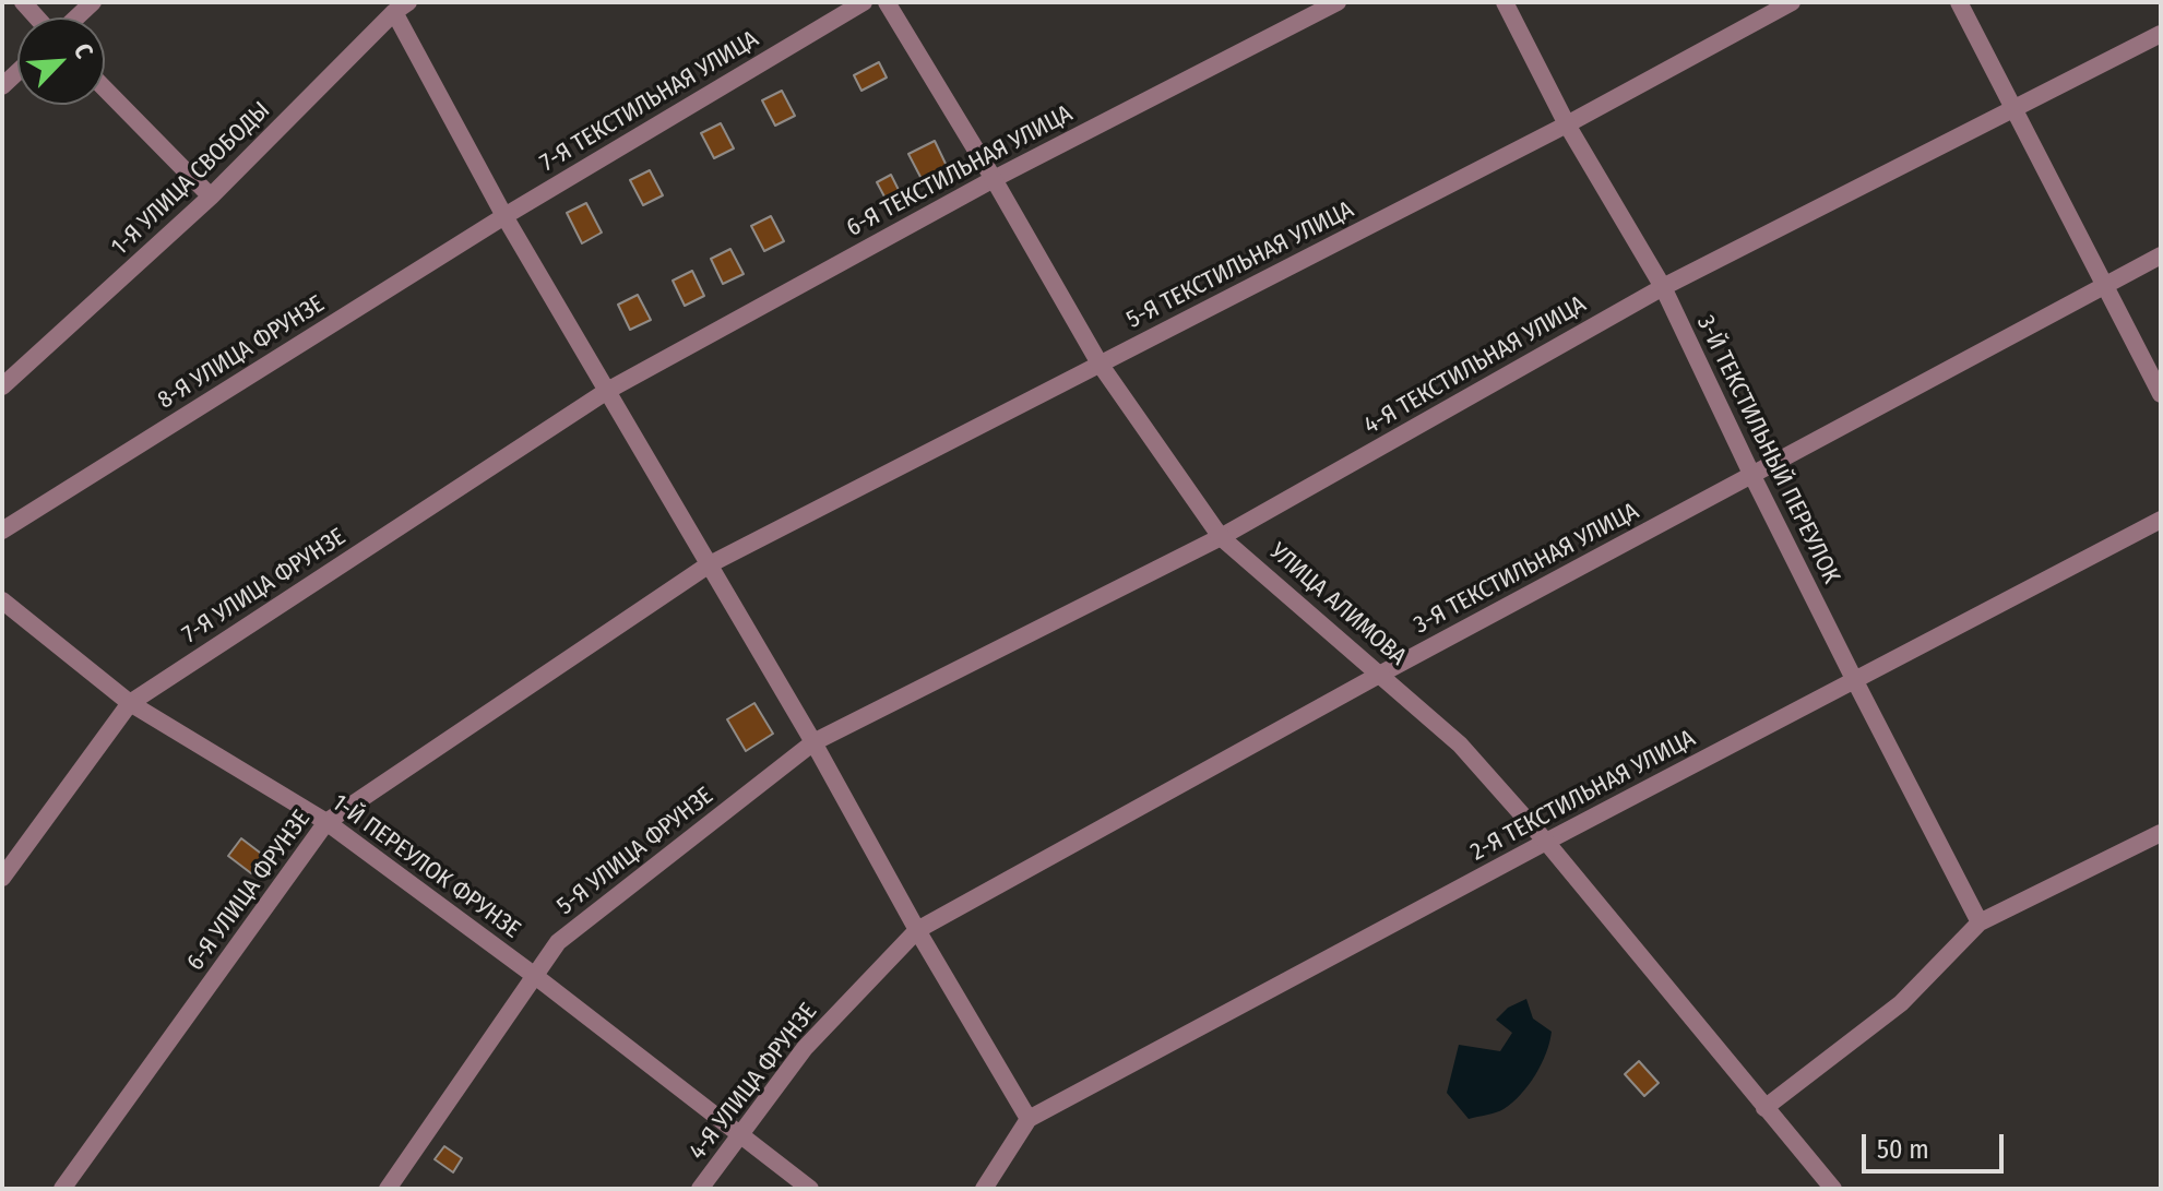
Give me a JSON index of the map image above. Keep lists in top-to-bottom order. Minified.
{"streets":{"street":["7-Я ТЕКСТИЛЬНАЯ УЛИЦА","6-Я ТЕКСТИЛЬНАЯ УЛИЦА","1-Я УЛИЦА СВОБОДЫ","5-Я ТЕКСТИЛЬНАЯ УЛИЦА","8-Я УЛИЦА ФРУНЗЕ","4-Я ТЕКСТИЛЬНАЯ УЛИЦА","3-Й ТЕКСТИЛЬНЫЙ ПЕРЕУЛОК","3-Я ТЕКСТИЛЬНАЯ УЛИЦА","7-Я УЛИЦА ФРУНЗЕ","УЛИЦА АЛИМОВА","2-Я ТЕКСТИЛЬНАЯ УЛИЦА","5-Я УЛИЦА ФРУНЗЕ","1-Й ПЕРЕУЛОК ФРУНЗЕ","6-Я УЛИЦА ФРУНЗЕ","4-Я УЛИЦА ФРУНЗЕ"]},"crossings":[["7-Я ТЕКСТИЛЬНАЯ УЛИЦА","8-Я УЛИЦА ФРУНЗЕ"],["6-Я ТЕКСТИЛЬНАЯ УЛИЦА","7-Я УЛИЦА ФРУНЗЕ"],["6-Я ТЕКСТИЛЬНАЯ УЛИЦА","УЛИЦА АЛИМОВА"],["5-Я ТЕКСТИЛЬНАЯ УЛИЦА","3-Й ТЕКСТИЛЬНЫЙ ПЕРЕУЛОК"],["5-Я ТЕКСТИЛЬНАЯ УЛИЦА","УЛИЦА АЛИМОВА"],["5-Я ТЕКСТИЛЬНАЯ УЛИЦА","6-Я УЛИЦА ФРУНЗЕ"],["4-Я ТЕКСТИЛЬНАЯ УЛИЦА","3-Й ТЕКСТИЛЬНЫЙ ПЕРЕУЛОК"],["4-Я ТЕКСТИЛЬНАЯ УЛИЦА","УЛИЦА АЛИМОВА"],["4-Я ТЕКСТИЛЬНАЯ УЛИЦА","5-Я УЛИЦА ФРУНЗЕ"],["3-Й ТЕКСТИЛЬНЫЙ ПЕРЕУЛОК","3-Я ТЕКСТИЛЬНАЯ УЛИЦА"],["3-Й ТЕКСТИЛЬНЫЙ ПЕРЕУЛОК","2-Я ТЕКСТИЛЬНАЯ УЛИЦА"],["3-Я ТЕКСТИЛЬНАЯ УЛИЦА","УЛИЦА АЛИМОВА"],["3-Я ТЕКСТИЛЬНАЯ УЛИЦА","4-Я УЛИЦА ФРУНЗЕ"],["7-Я УЛИЦА ФРУНЗЕ","1-Й ПЕРЕУЛОК ФРУНЗЕ"],["УЛИЦА АЛИМОВА","2-Я ТЕКСТИЛЬНАЯ УЛИЦА"],["5-Я УЛИЦА ФРУНЗЕ","1-Й ПЕРЕУЛОК ФРУНЗЕ"],["1-Й ПЕРЕУЛОК ФРУНЗЕ","6-Я УЛИЦА ФРУНЗЕ"],["1-Й ПЕРЕУЛОК ФРУНЗЕ","4-Я УЛИЦА ФРУНЗЕ"]],"scale_bar":"50 m","north":"top right"}
